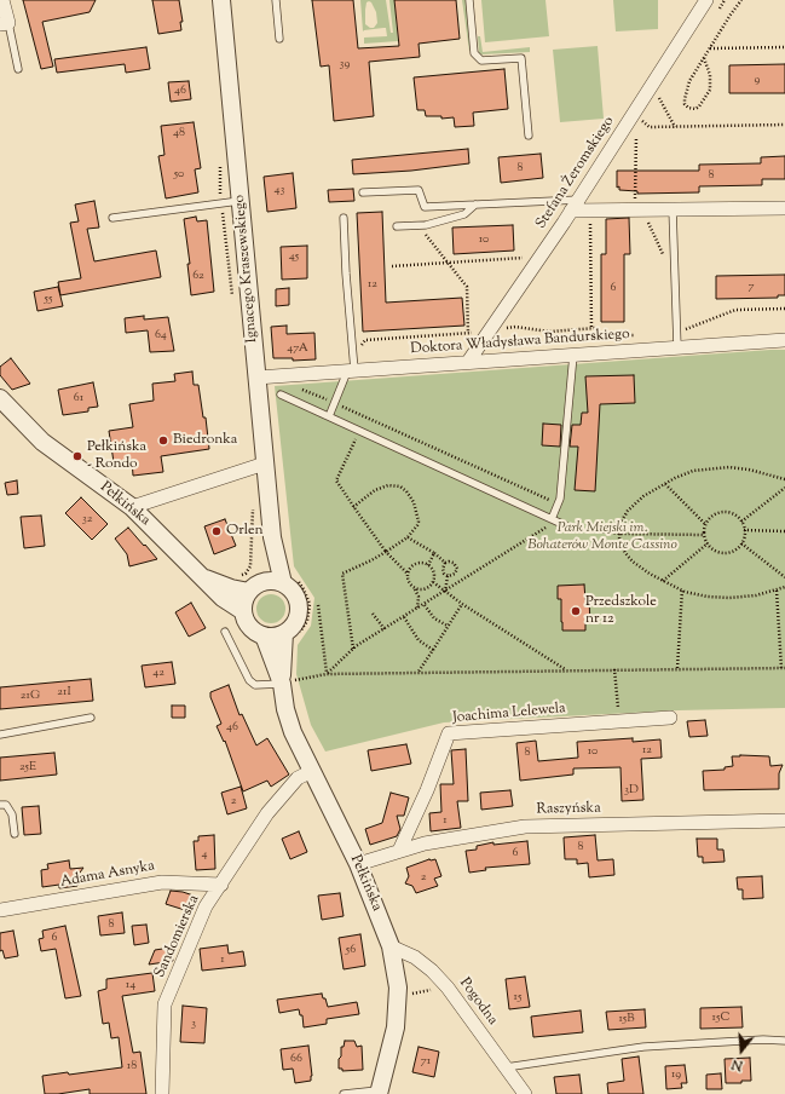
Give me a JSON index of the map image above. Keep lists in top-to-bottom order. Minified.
{"streets":{"street":["Stefana Żeromskiego","Ignacego Kraszewskiego","Doktora Władysława Bandurskiego","Pełkińska","Joachima Lelewela","Raszyńska","Adama Asnyka","Sandomierska","Pogodna"]},"crossings":[["Stefana Żeromskiego","Doktora Władysława Bandurskiego"],["Ignacego Kraszewskiego","Doktora Władysława Bandurskiego"],["Ignacego Kraszewskiego","Pełkińska"],["Pełkińska","Raszyńska"],["Pełkińska","Sandomierska"],["Pełkińska","Pogodna"],["Joachima Lelewela","Raszyńska"],["Adama Asnyka","Sandomierska"]],"parks":["Park Miejski im. Bohaterów Monte Cassino"],"places":["Biedronka","Pełkińska - Rondo","Orlen","Przedszkole nr 12"],"house_numbers":["39","9","46","48","8","50","8","43","10","45","62","12","7","6","55","64","47A","61","32","42","21I","21G","46","12","10","8","25E","3D","2","1","8","6","4","2","8","6","56","1","14","15","15C","15B","3","66","71","18","19"],"north":"bottom"}
